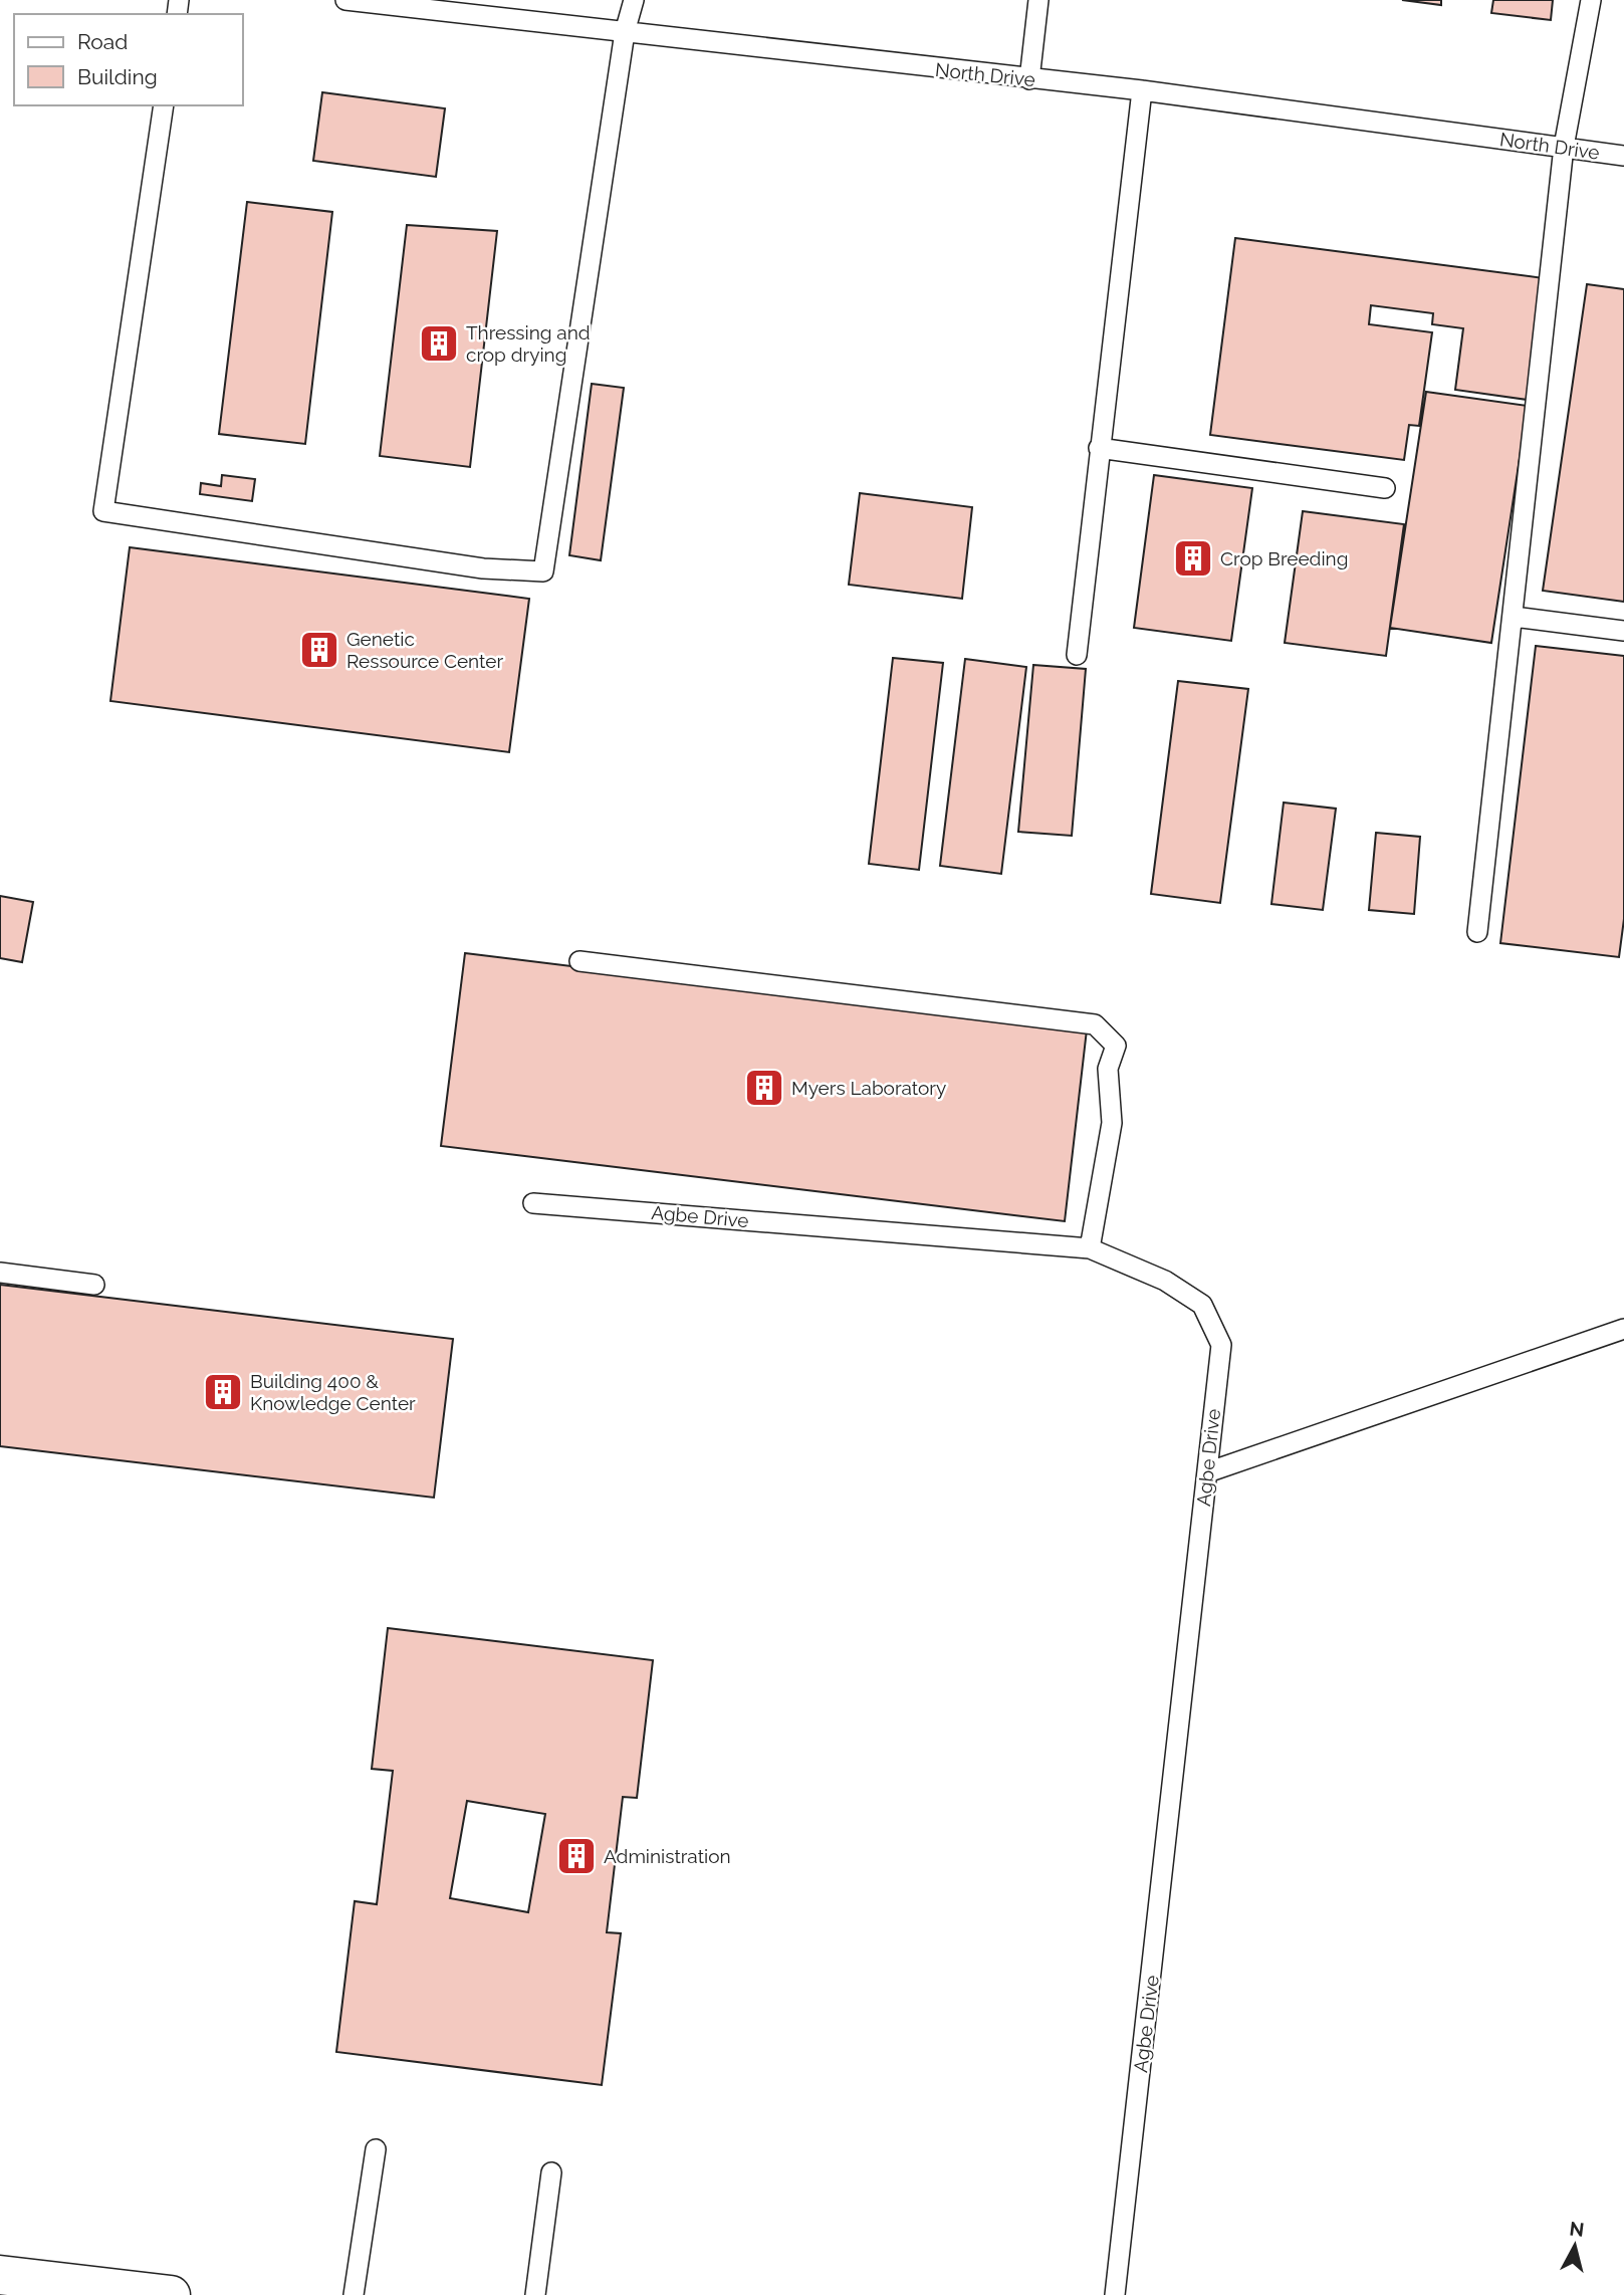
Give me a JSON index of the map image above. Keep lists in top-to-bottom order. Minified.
{"streets":{"lane":["North Drive","Agbe Drive"]},"places":{"building":["Thressing and crop drying","Crop Breeding","Genetic Ressource Center","Myers Laboratory","Building 400 & Knowledge Center","Administration"]},"legend":["Road","Building"],"north":"top"}
